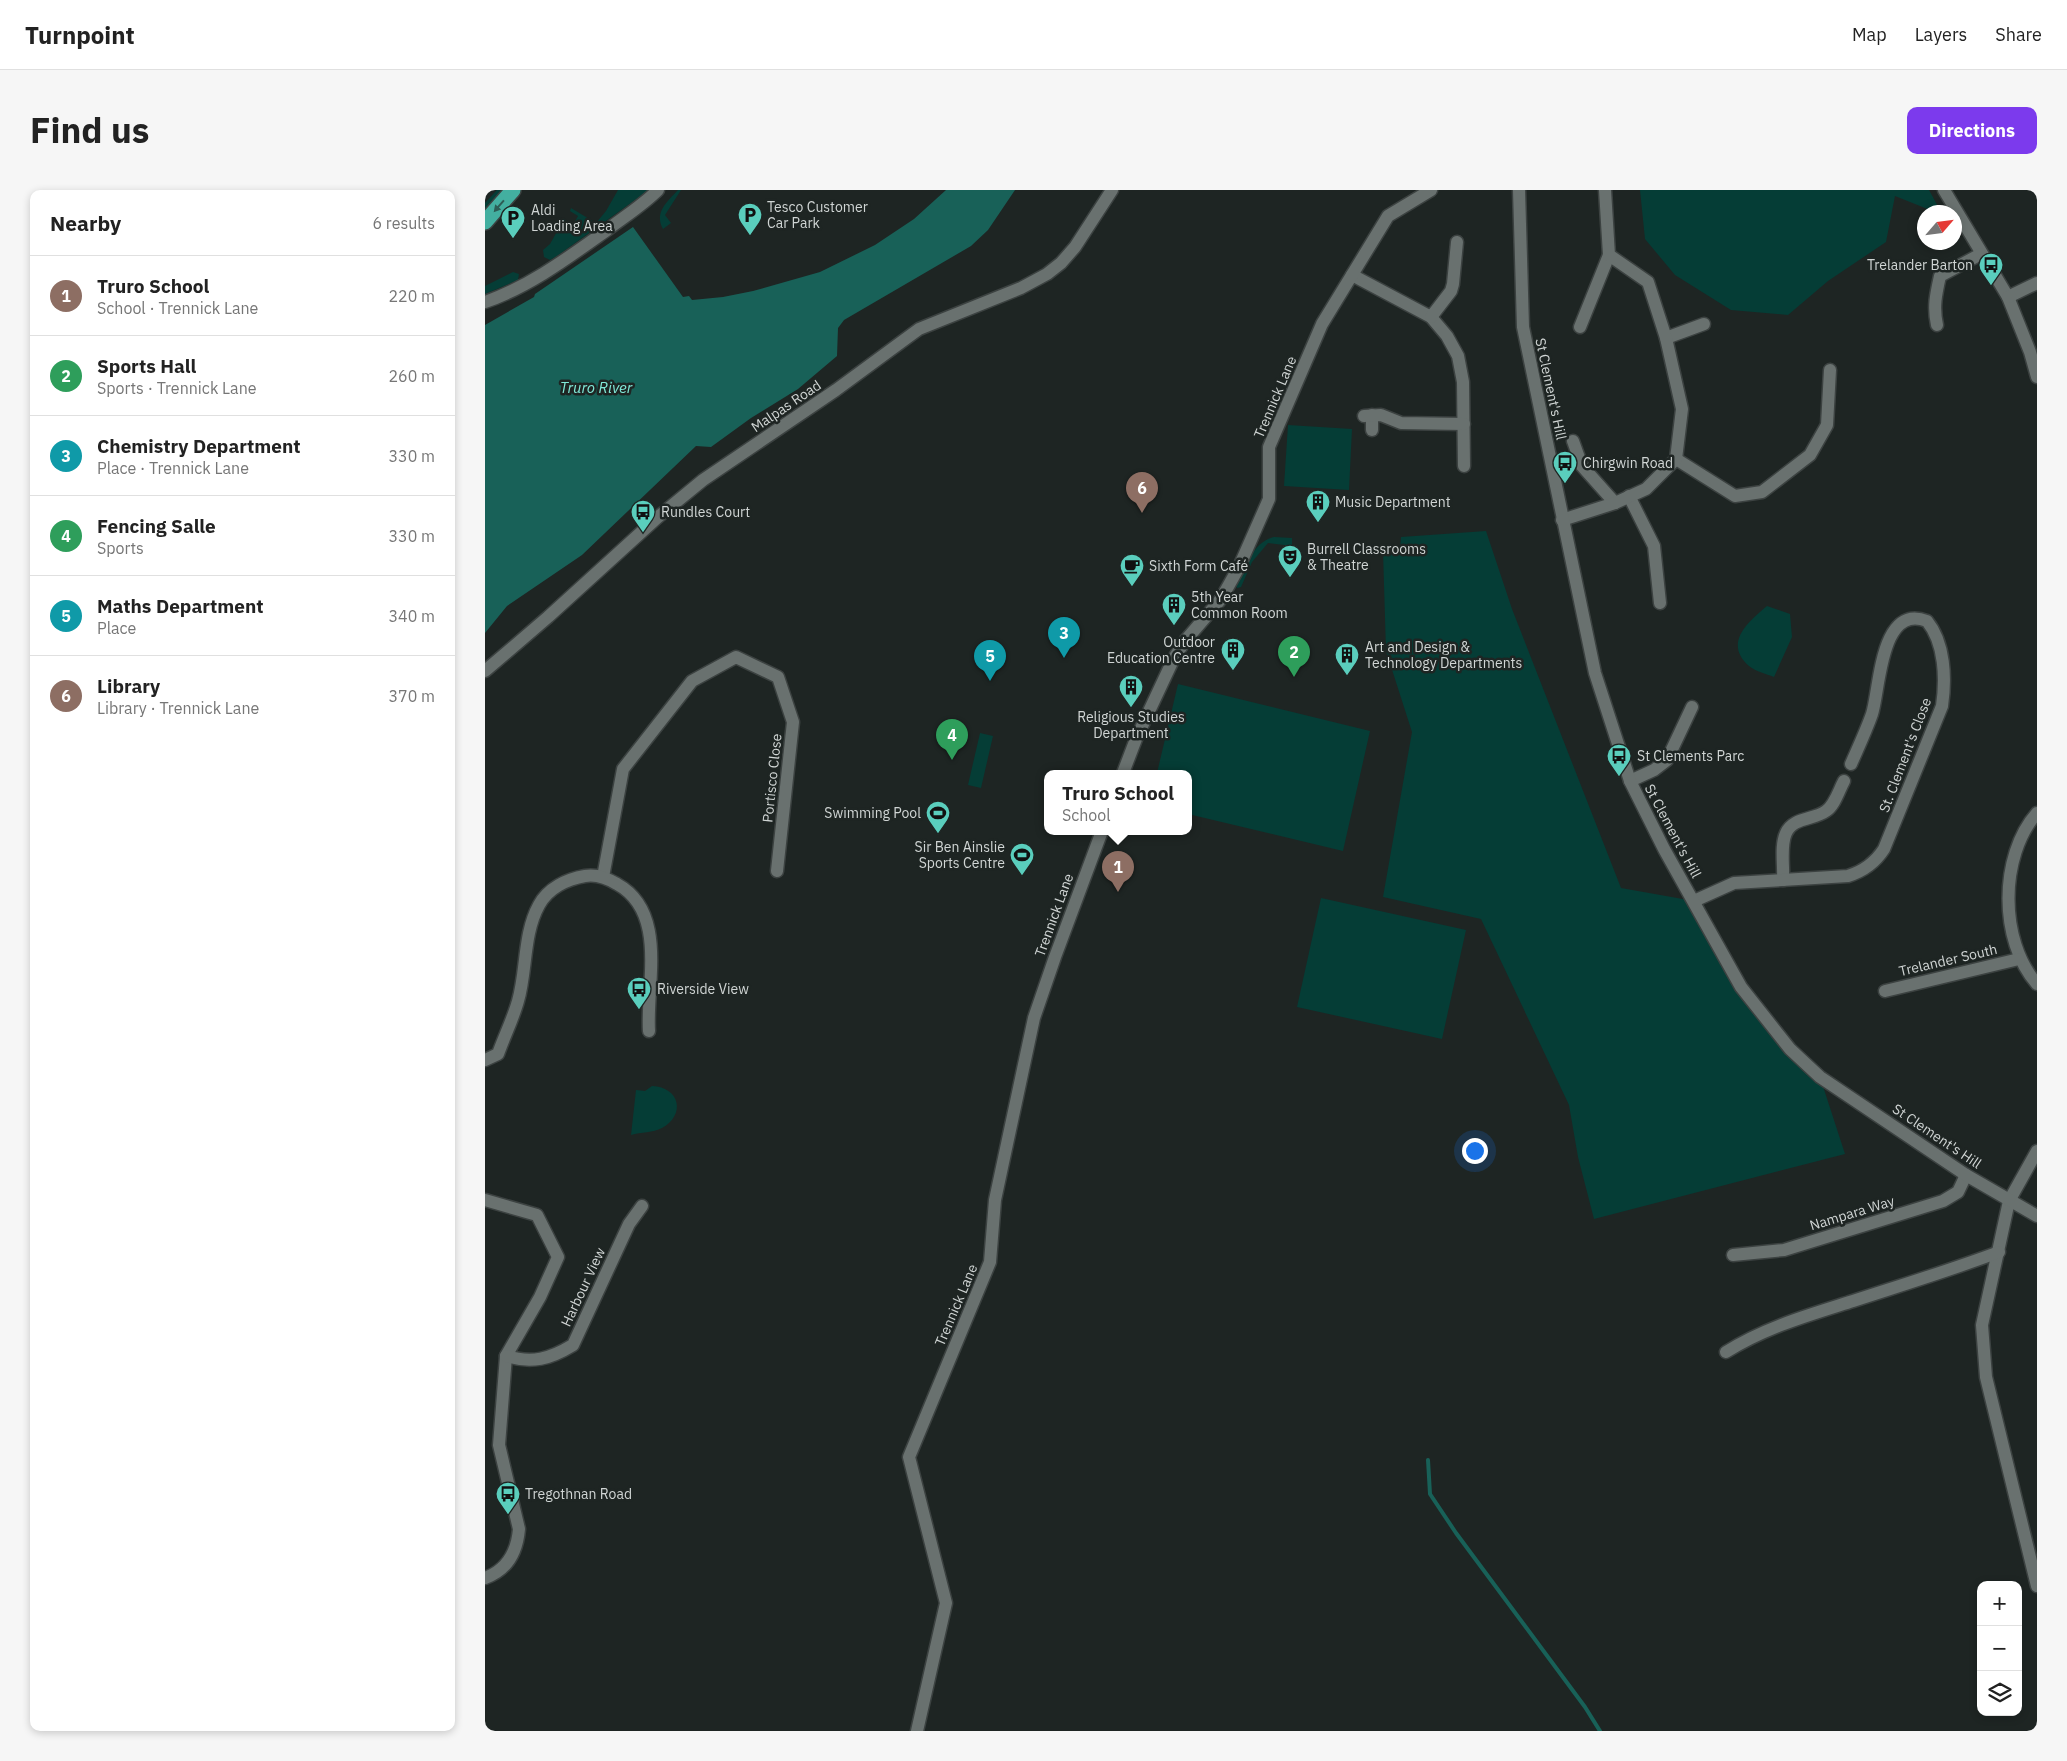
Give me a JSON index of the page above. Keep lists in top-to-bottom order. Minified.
{"streets":{"street":["St Clement's Hill","Trennick Lane","Malpas Road","St. Clement's Close","Portisco Close","Trelander South","Nampara Way","Harbour View"]},"crossings":[["St Clement's Hill","St. Clement's Close"],["St Clement's Hill","Nampara Way"]],"water":["Truro River"],"places":{"parking":["Tesco Customer Car Park","Aldi Loading Area"],"bus stop":["Trelander Barton","Chirgwin Road","Rundles Court","St Clements Parc","Riverside View","Tregothnan Road"],"building":["Music Department","5th Year Common Room","Outdoor Education Centre","Art and Design & Technology Departments","Religious Studies Department"],"theatre":["Burrell Classrooms & Theatre"],"cafe":["Sixth Form Café"],"sports":["Swimming Pool","Sir Ben Ainslie Sports Centre"]},"north":"top right","page":{"header":"Turnpoint","nav":["Map","Layers","Share"],"title":"Find us","buttons":"Directions","heading":["Nearby","6 results"],"list":[{"mark":"1","name":"Truro School","note":"School · Trennick Lane","value":"220 m"},{"mark":"2","name":"Sports Hall","note":"Sports · Trennick Lane","value":"260 m"},{"mark":"3","name":"Chemistry Department","note":"Place · Trennick Lane","value":"330 m"},{"mark":"4","name":"Fencing Salle","note":"Sports","value":"330 m"},{"mark":"5","name":"Maths Department","note":"Place","value":"340 m"},{"mark":"6","name":"Library","note":"Library · Trennick Lane","value":"370 m"}],"pins":["6","3","2","5","4","1"],"popup":["Truro School","School"],"map_buttons":["+","−"]}}
